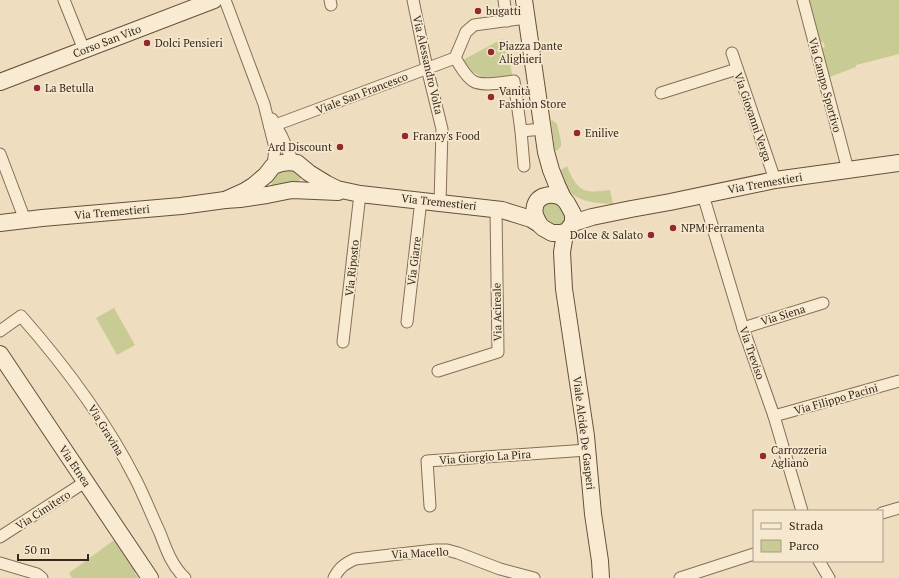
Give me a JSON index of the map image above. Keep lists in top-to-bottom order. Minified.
{"streets":{"main road":["Corso San Vito","Via Tremestieri","Viale Alcide De Gasperi","Via Etnea"],"street":["Via Alessandro Volta","Via Campo Sportivo","Viale San Francesco","Via Giovanni Verga","Via Giarre","Via Riposto","Via Acireale","Via Siena","Via Treviso","Via Filippo Pacini","Via Gravina","Via Giorgio La Pira","Via Cimitero","Via Macello"]},"crossings":[["Via Alessandro Volta","Viale San Francesco"],["Via Alessandro Volta","Via Tremestieri"],["Via Campo Sportivo","Via Tremestieri"],["Via Giovanni Verga","Via Tremestieri"],["Via Tremestieri","Via Giarre"],["Via Tremestieri","Via Riposto"],["Via Tremestieri","Via Acireale"],["Via Tremestieri","Via Treviso"],["Via Siena","Via Treviso"],["Via Treviso","Via Filippo Pacini"],["Viale Alcide De Gasperi","Via Giorgio La Pira"],["Via Etnea","Via Cimitero"]],"places":["bugatti","Dolci Pensieri","Piazza Dante Alighieri","La Betulla","Vanità Fashion Store","Enilive","Franzy's Food","Ard Discount","NPM Ferramenta","Dolce & Salato","Carrozzeria Aglianò"],"legend":["Strada","Parco"],"scale_bar":"50 m"}
